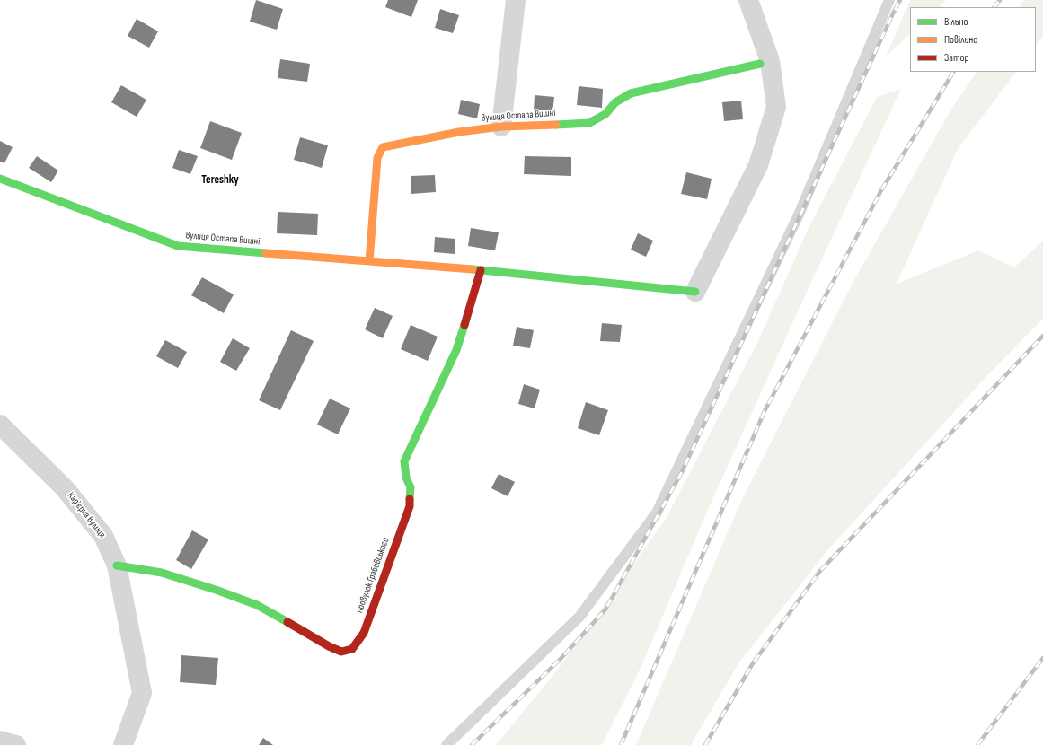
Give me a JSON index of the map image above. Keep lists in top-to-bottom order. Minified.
{"streets":{"street":["вулиця Остапа Вишні","Карʼєрна вулиця","провулок Грабовського"]},"crossings":[["вулиця Остапа Вишні","провулок Грабовського"],["Карʼєрна вулиця","провулок Грабовського"]],"districts":["Tereshky"],"legend":["Вільно","Повільно","Затор"]}
